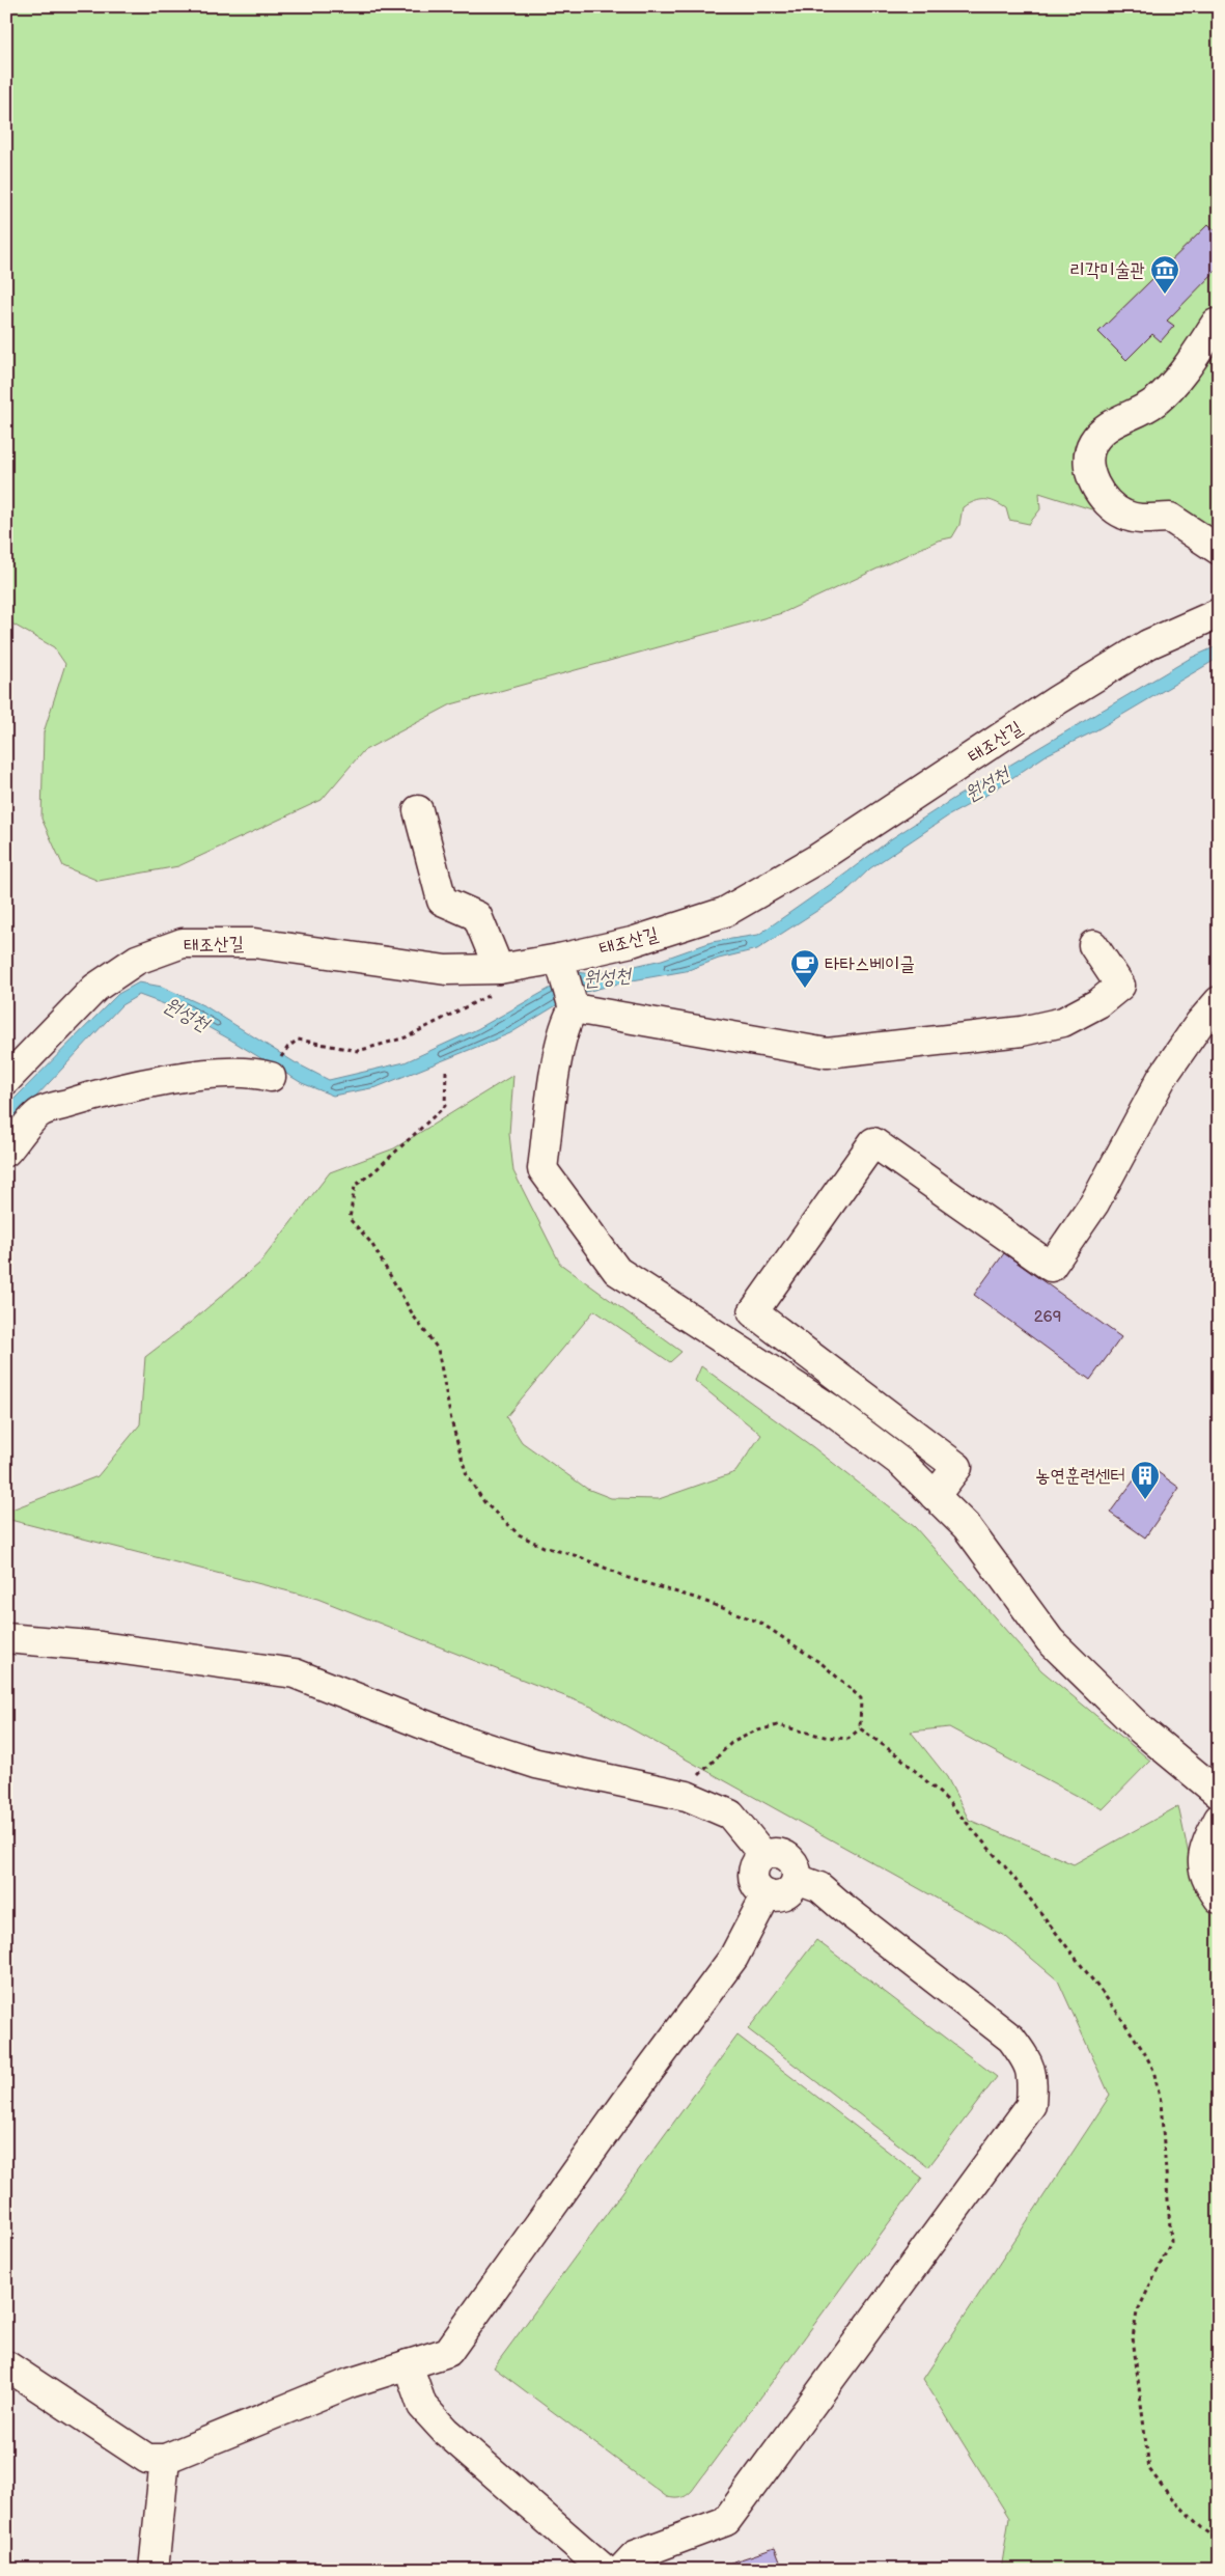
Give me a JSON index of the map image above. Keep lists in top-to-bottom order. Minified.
{"streets":{"street":["태조산길"]},"water":["원성천"],"places":{"museum":["리각미술관"],"cafe":["타타스베이글"],"building":["농연훈련센터"]},"house_numbers":["269"]}
